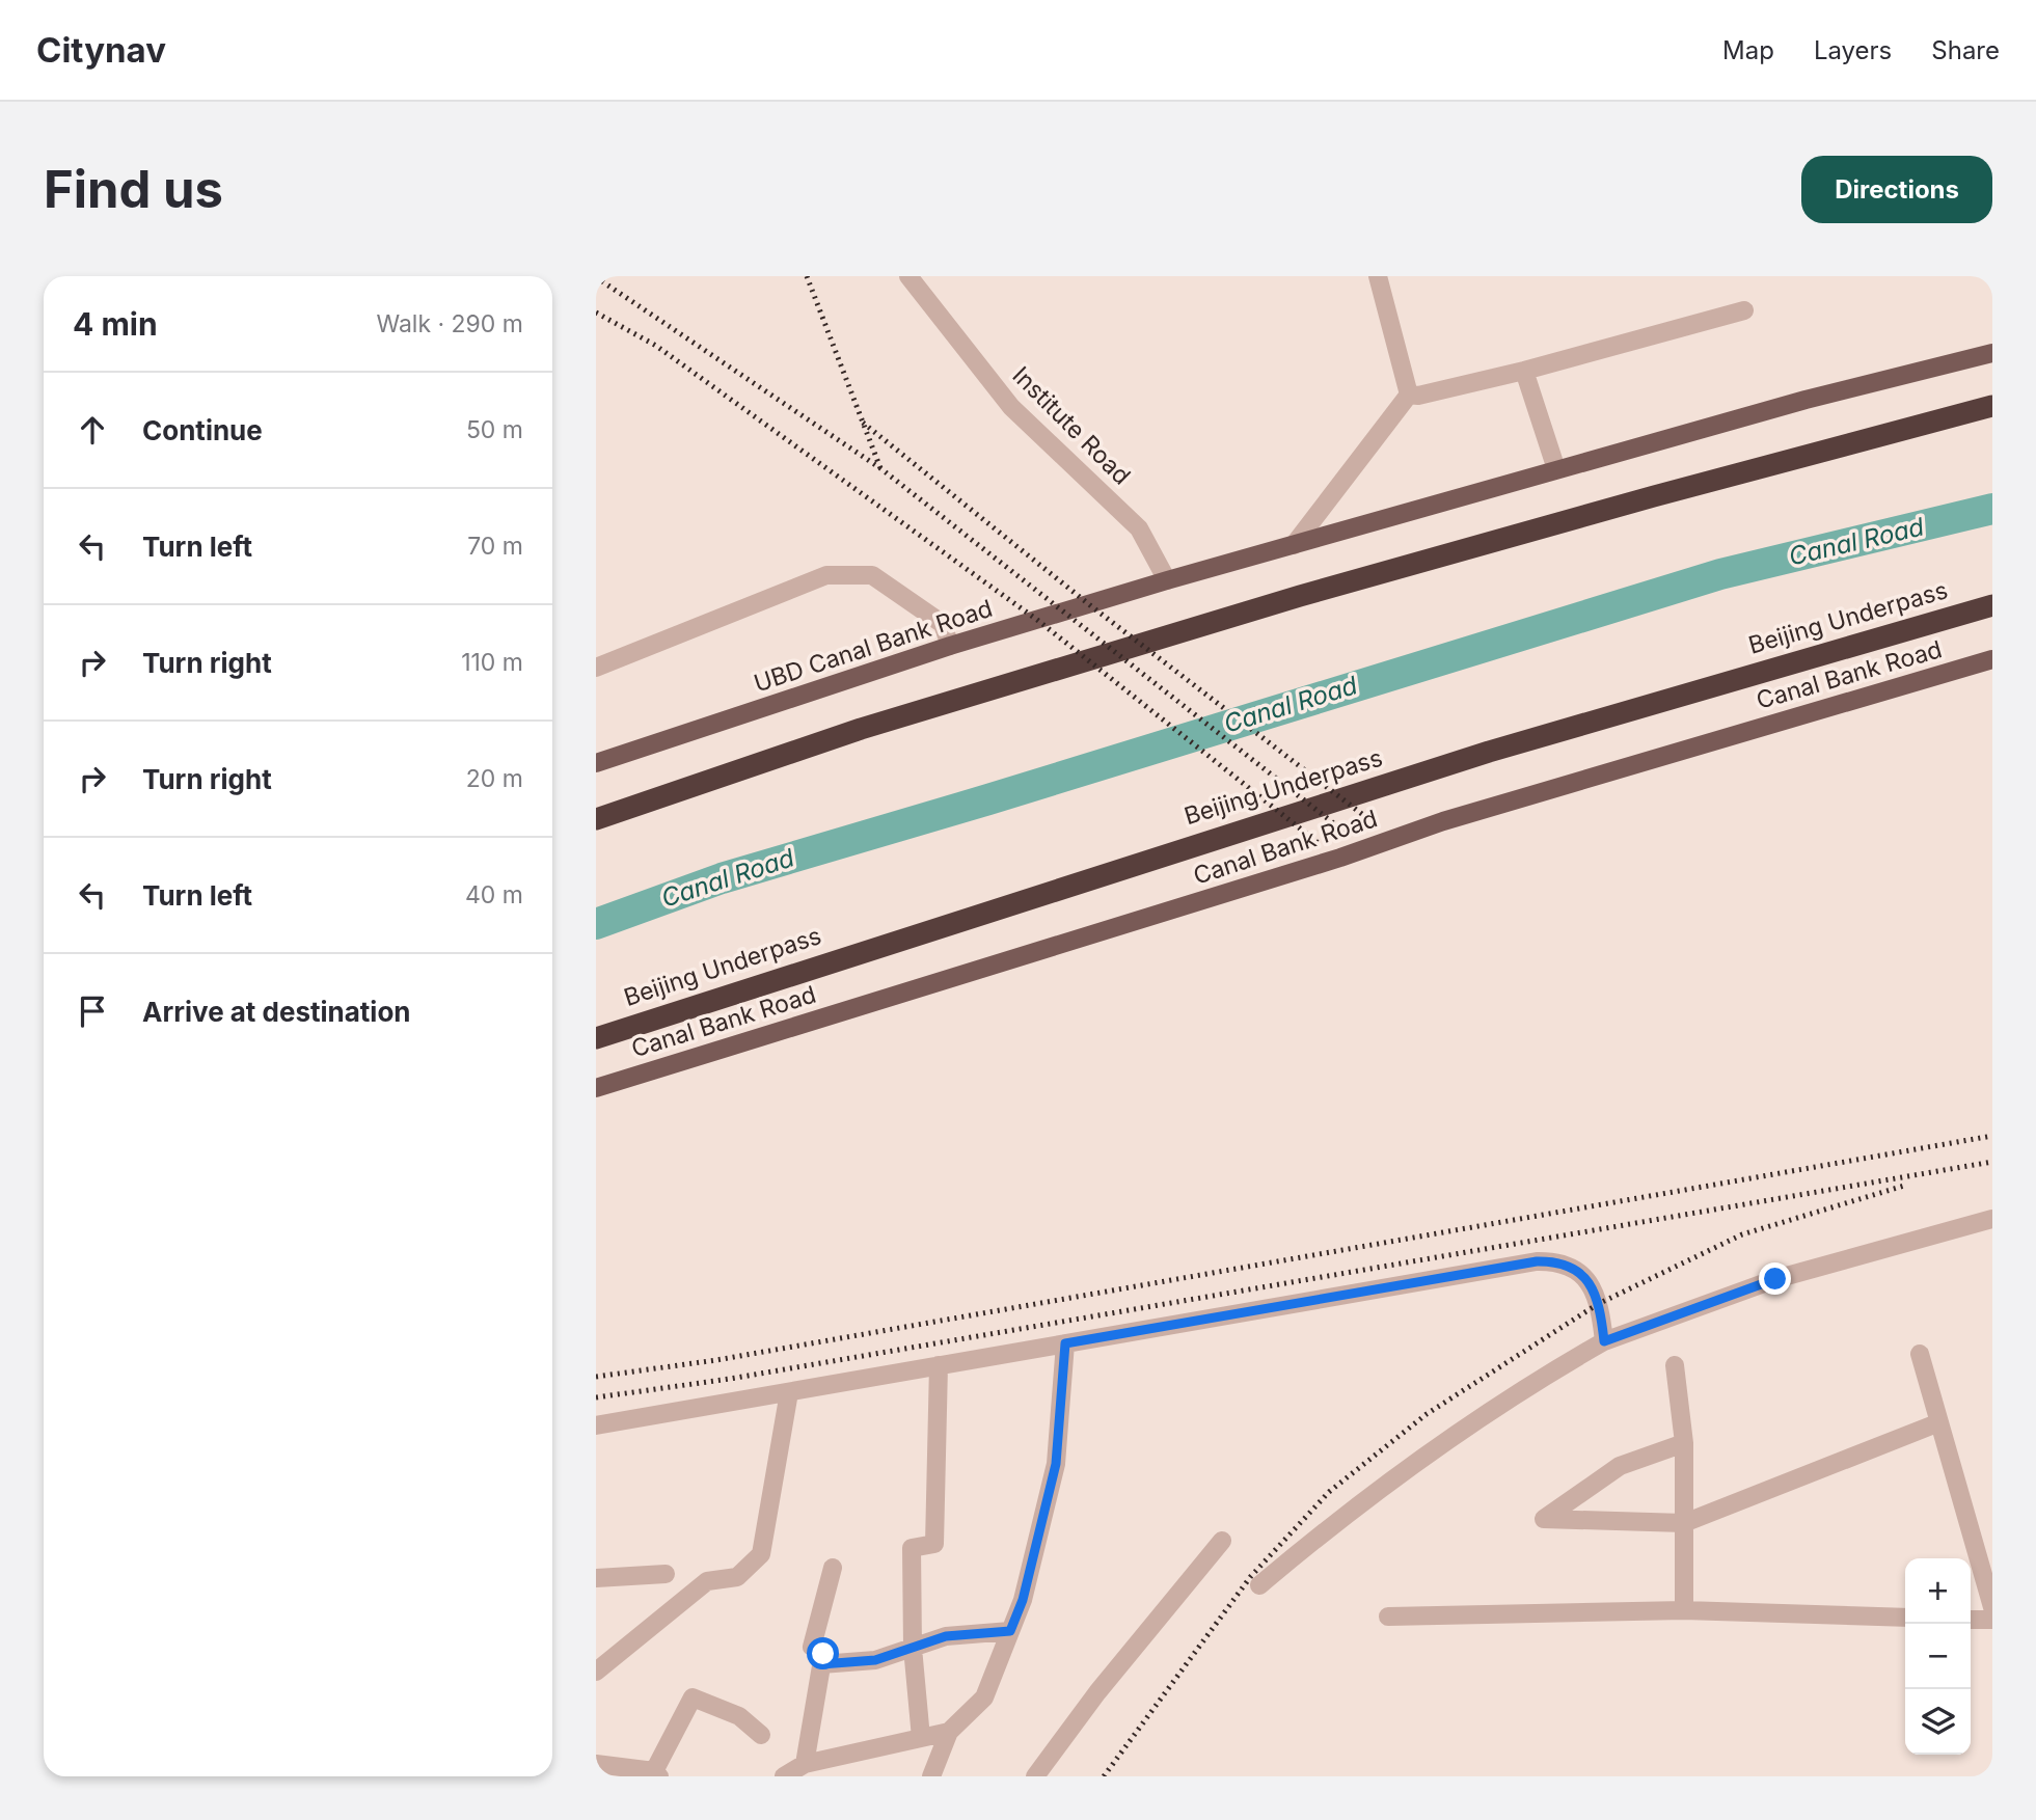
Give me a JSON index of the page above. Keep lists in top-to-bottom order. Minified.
{"streets":{"highway":["Beijing Underpass"],"main road":["UBD Canal Bank Road","Canal Bank Road"],"street":["Institute Road"]},"crossings":[["Institute Road","UBD Canal Bank Road"]],"water":["Canal Road"],"page":{"header":"Citynav","nav":["Map","Layers","Share"],"buttons":"Directions","title":"Find us","heading":["4 min","Walk · 290 m"],"list":[["Continue","50 m"],["Turn left","70 m"],["Turn right","110 m"],["Turn right","20 m"],["Turn left","40 m"],"Arrive at destination"],"map_buttons":["+","−"]}}
